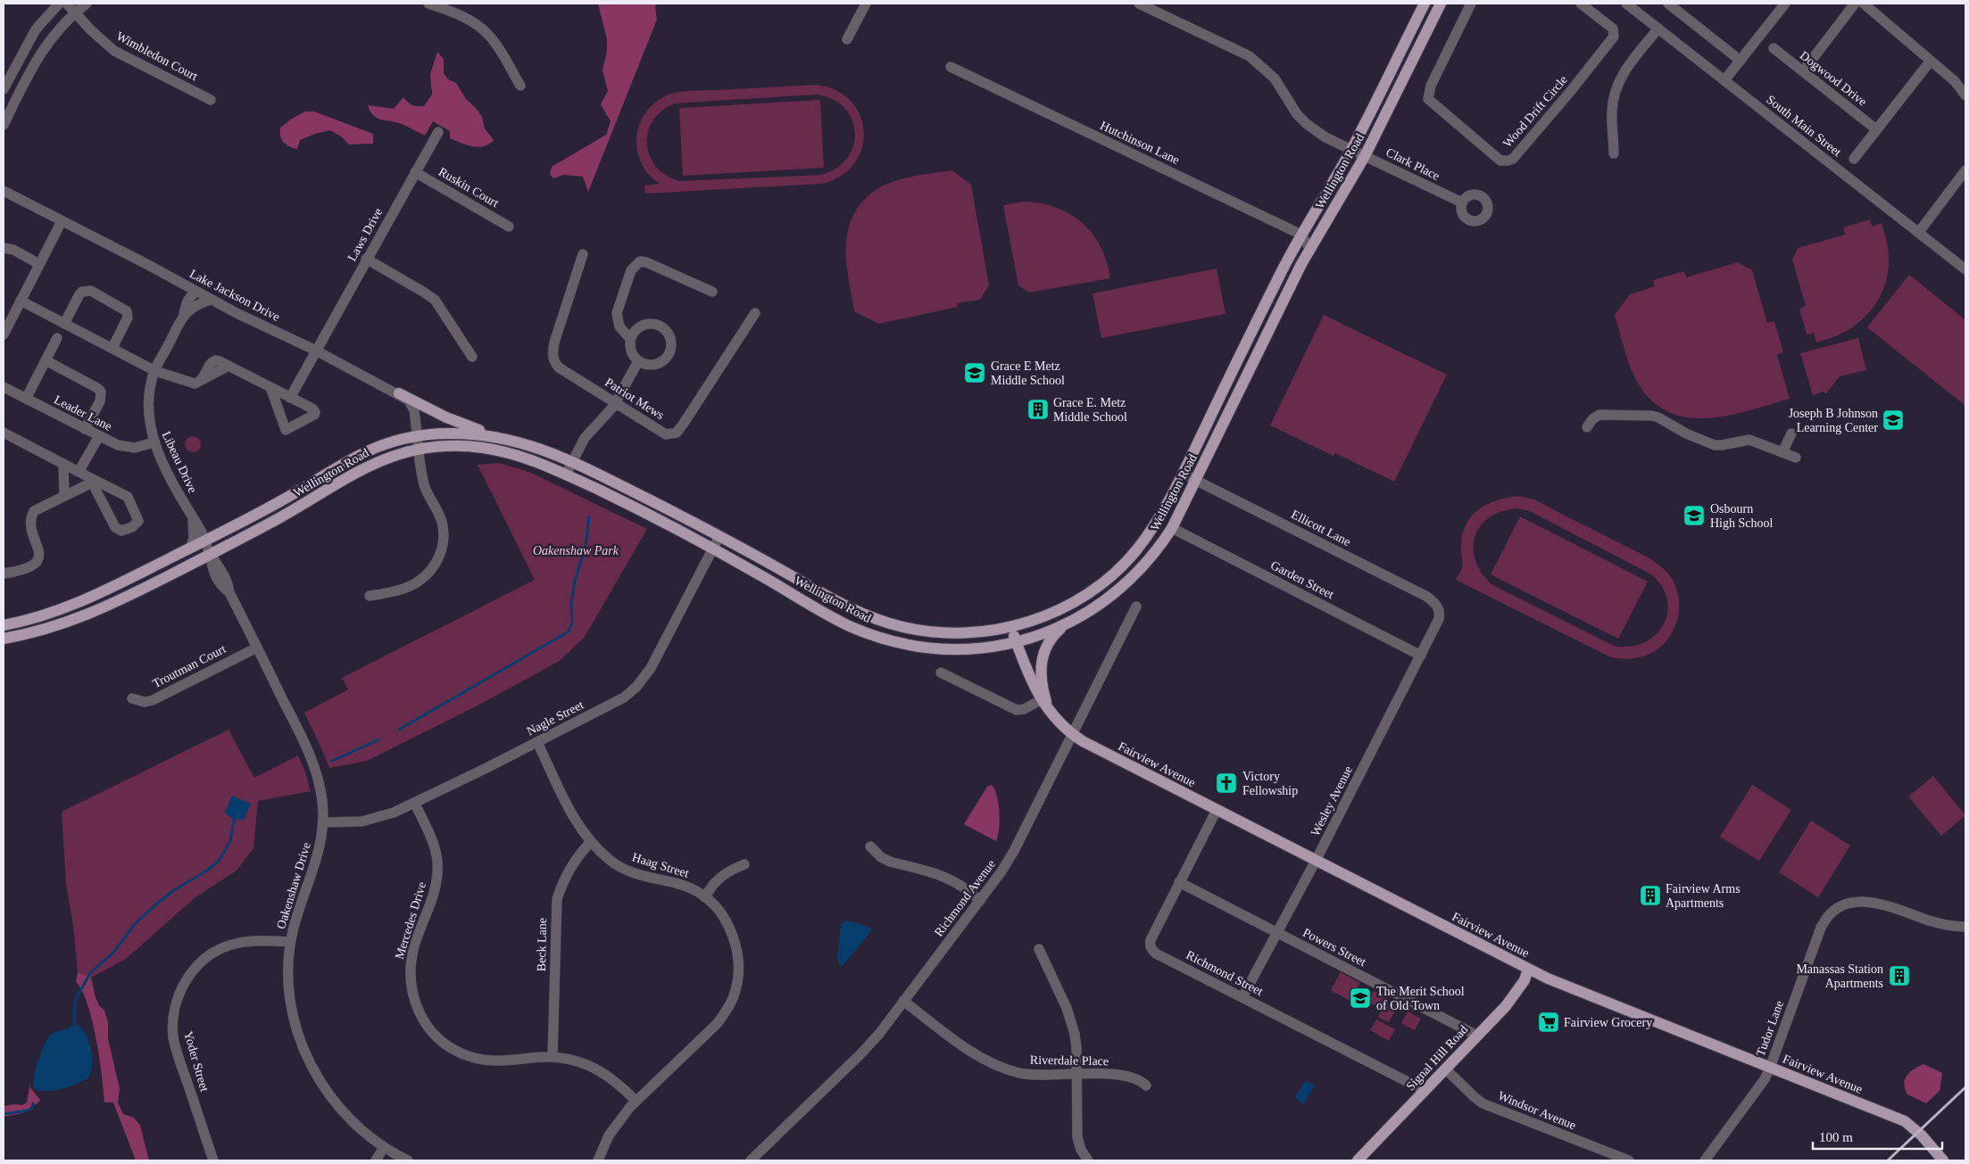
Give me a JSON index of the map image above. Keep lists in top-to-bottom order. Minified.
{"streets":{"main road":["Wellington Road","Fairview Avenue","Signal Hill Road"],"street":["Wimbledon Court","Dogwood Drive","Wood Drift Circle","South Main Street","Hutchinson Lane","Clark Place","Ruskin Court","Laws Drive","Lake Jackson Drive","Patriot Mews","Leader Lane","Libeau Drive","Ellicott Lane","Garden Street","Troutman Court","Nagle Street","Wesley Avenue","Haag Street","Oakenshaw Drive","Richmond Avenue","Mercedes Drive","Beck Lane","Powers Street","Richmond Street","Tudor Lane","Riverdale Place","Yoder Street","Windsor Avenue"]},"crossings":[["Hutchinson Lane","Wellington Road"],["Clark Place","Wellington Road"],["Wellington Road","Lake Jackson Drive"],["Wellington Road","Libeau Drive"],["Wellington Road","Ellicott Lane"],["Wellington Road","Garden Street"],["Wellington Road","Nagle Street"],["Wellington Road","Fairview Avenue"],["Wellington Road","Oakenshaw Drive"],["Ruskin Court","Laws Drive"],["Laws Drive","Lake Jackson Drive"],["Lake Jackson Drive","Libeau Drive"],["Leader Lane","Libeau Drive"],["Libeau Drive","Oakenshaw Drive"],["Ellicott Lane","Wesley Avenue"],["Garden Street","Wesley Avenue"],["Troutman Court","Oakenshaw Drive"],["Nagle Street","Haag Street"],["Nagle Street","Oakenshaw Drive"],["Nagle Street","Mercedes Drive"],["Fairview Avenue","Wesley Avenue"],["Fairview Avenue","Richmond Avenue"],["Fairview Avenue","Richmond Street"],["Fairview Avenue","Tudor Lane"],["Fairview Avenue","Signal Hill Road"],["Wesley Avenue","Powers Street"],["Wesley Avenue","Richmond Street"],["Haag Street","Mercedes Drive"],["Haag Street","Beck Lane"],["Oakenshaw Drive","Yoder Street"],["Richmond Avenue","Riverdale Place"],["Mercedes Drive","Beck Lane"],["Powers Street","Richmond Street"],["Powers Street","Signal Hill Road"],["Richmond Street","Signal Hill Road"],["Signal Hill Road","Windsor Avenue"]],"parks":["Oakenshaw Park"],"places":{"school or university":["Grace E Metz Middle School","Joseph B Johnson Learning Center","Osbourn High School","The Merit School of Old Town"],"building":["Grace E. Metz Middle School","Fairview Arms Apartments","Manassas Station Apartments"],"church":["Victory Fellowship"],"supermarket":["Fairview Grocery"]},"scale_bar":"100 m"}
